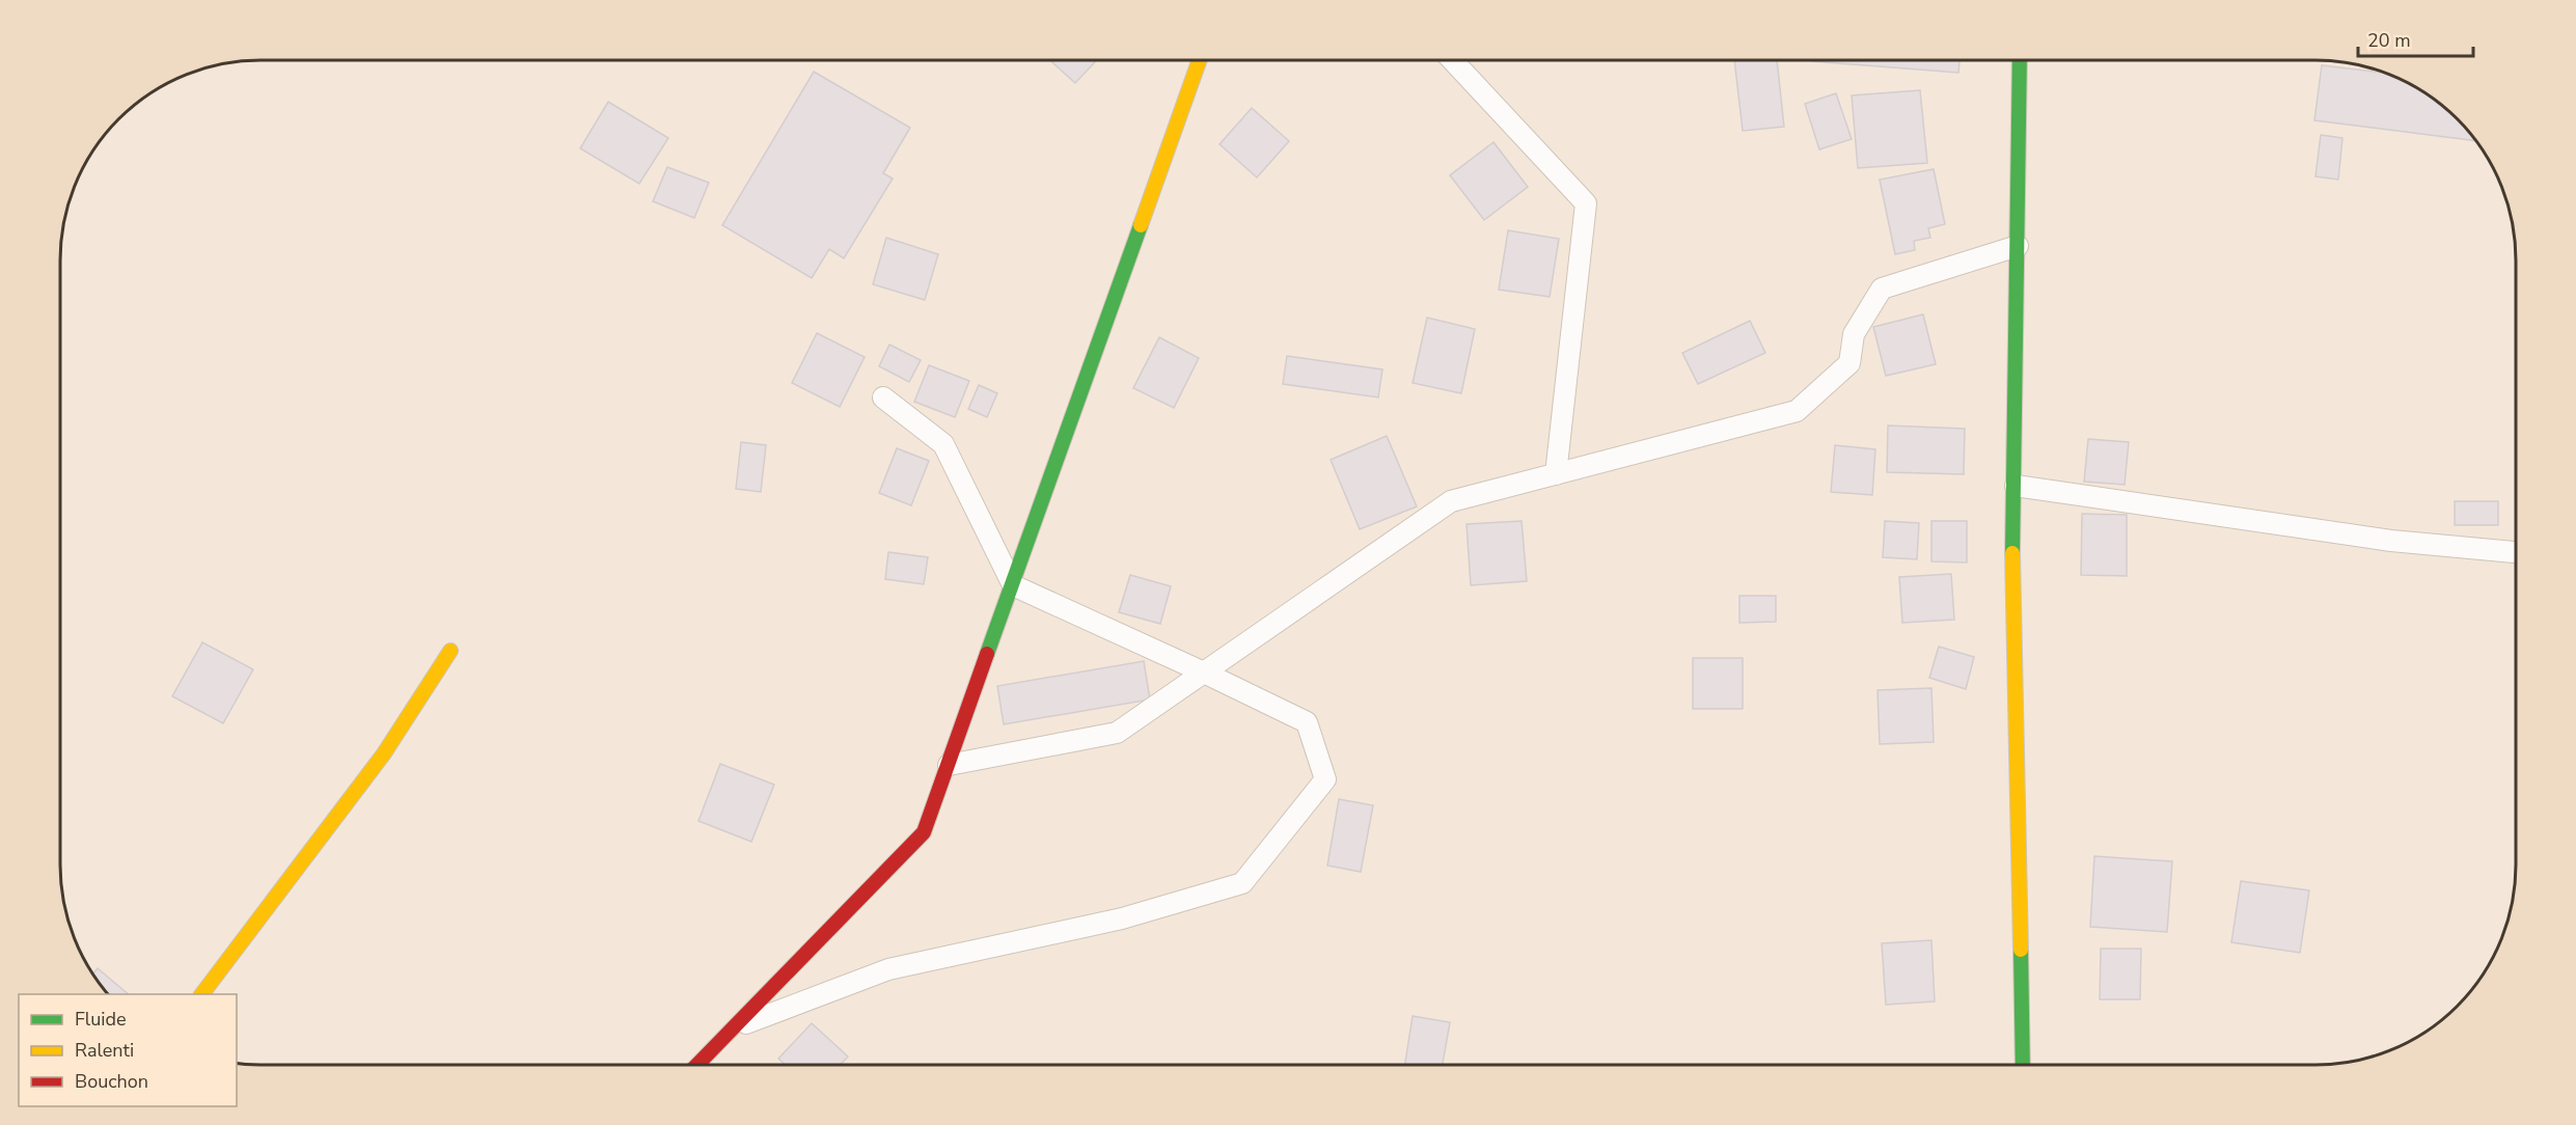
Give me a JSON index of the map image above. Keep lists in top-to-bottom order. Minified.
{"legend":["Fluide","Ralenti","Bouchon"],"scale_bar":"20 m"}
